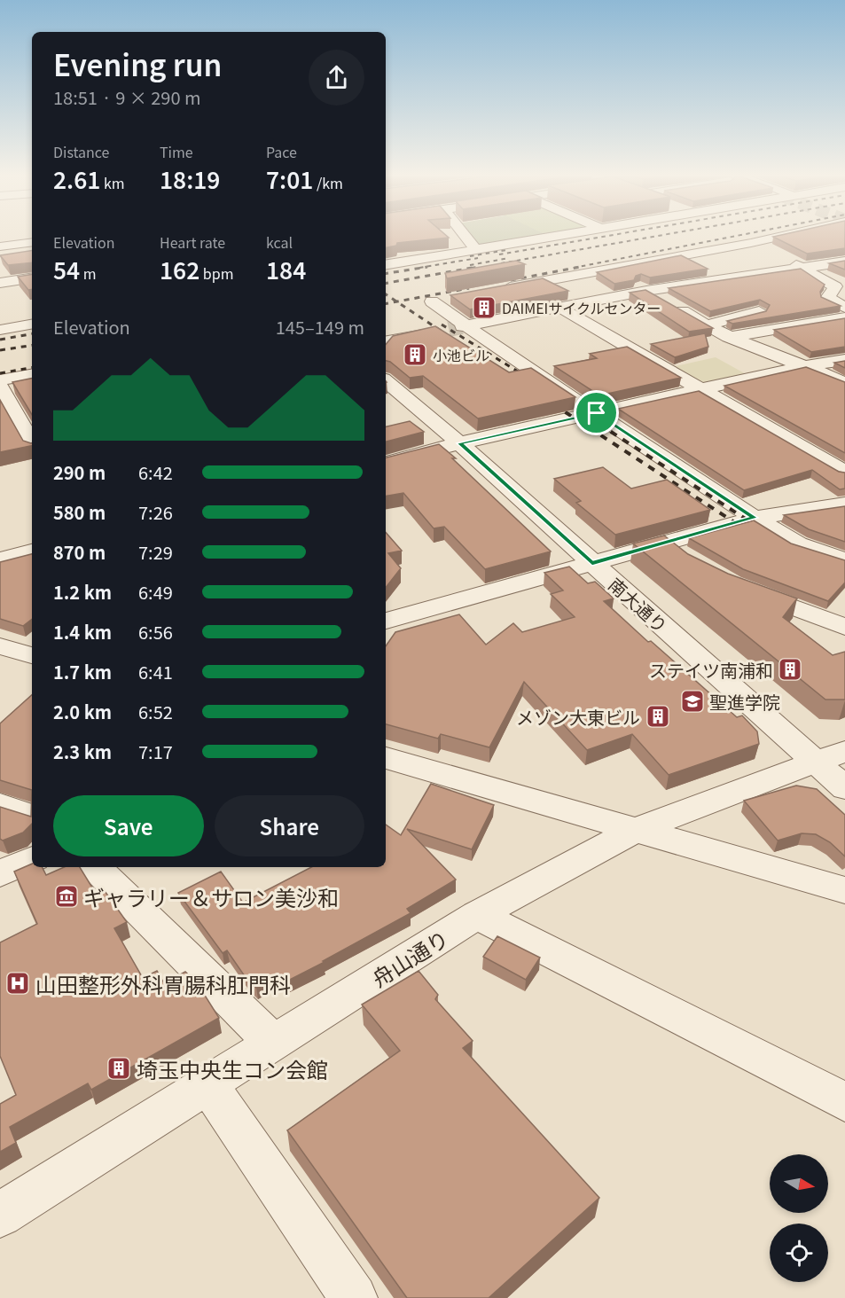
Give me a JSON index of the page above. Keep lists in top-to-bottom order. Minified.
{"streets":{"street":["南大通り","舟山通り"]},"crossings":[["南大通り","舟山通り"]],"places":{"building":["DAIMEIサイクルセンター","小池ビル","ステイツ南浦和","メゾン大東ビル","埼玉中央生コン会館"],"school or university":["聖進学院"],"museum":["ギャラリー＆サロン美沙和"],"hospital":["山田整形外科胃腸科肛門科"]},"north":"right","page":{"heading":["Evening run","18:51 · 9 × 290 m"],"stats":[["Distance","2.61 km"],["Time","18:19"],["Pace","7:01 /km"],["Elevation","54 m"],["Heart rate","162 bpm"],["kcal","184"]],"chart":["Elevation","145–149 m"],"list":[{"name":"290 m","note":"6:42"},{"name":"580 m","note":"7:26"},{"name":"870 m","note":"7:29"},{"name":"1.2 km","note":"6:49"},{"name":"1.4 km","note":"6:56"},{"name":"1.7 km","note":"6:41"},{"name":"2.0 km","note":"6:52"},{"name":"2.3 km","note":"7:17"}],"buttons":["Save","Share"]}}
